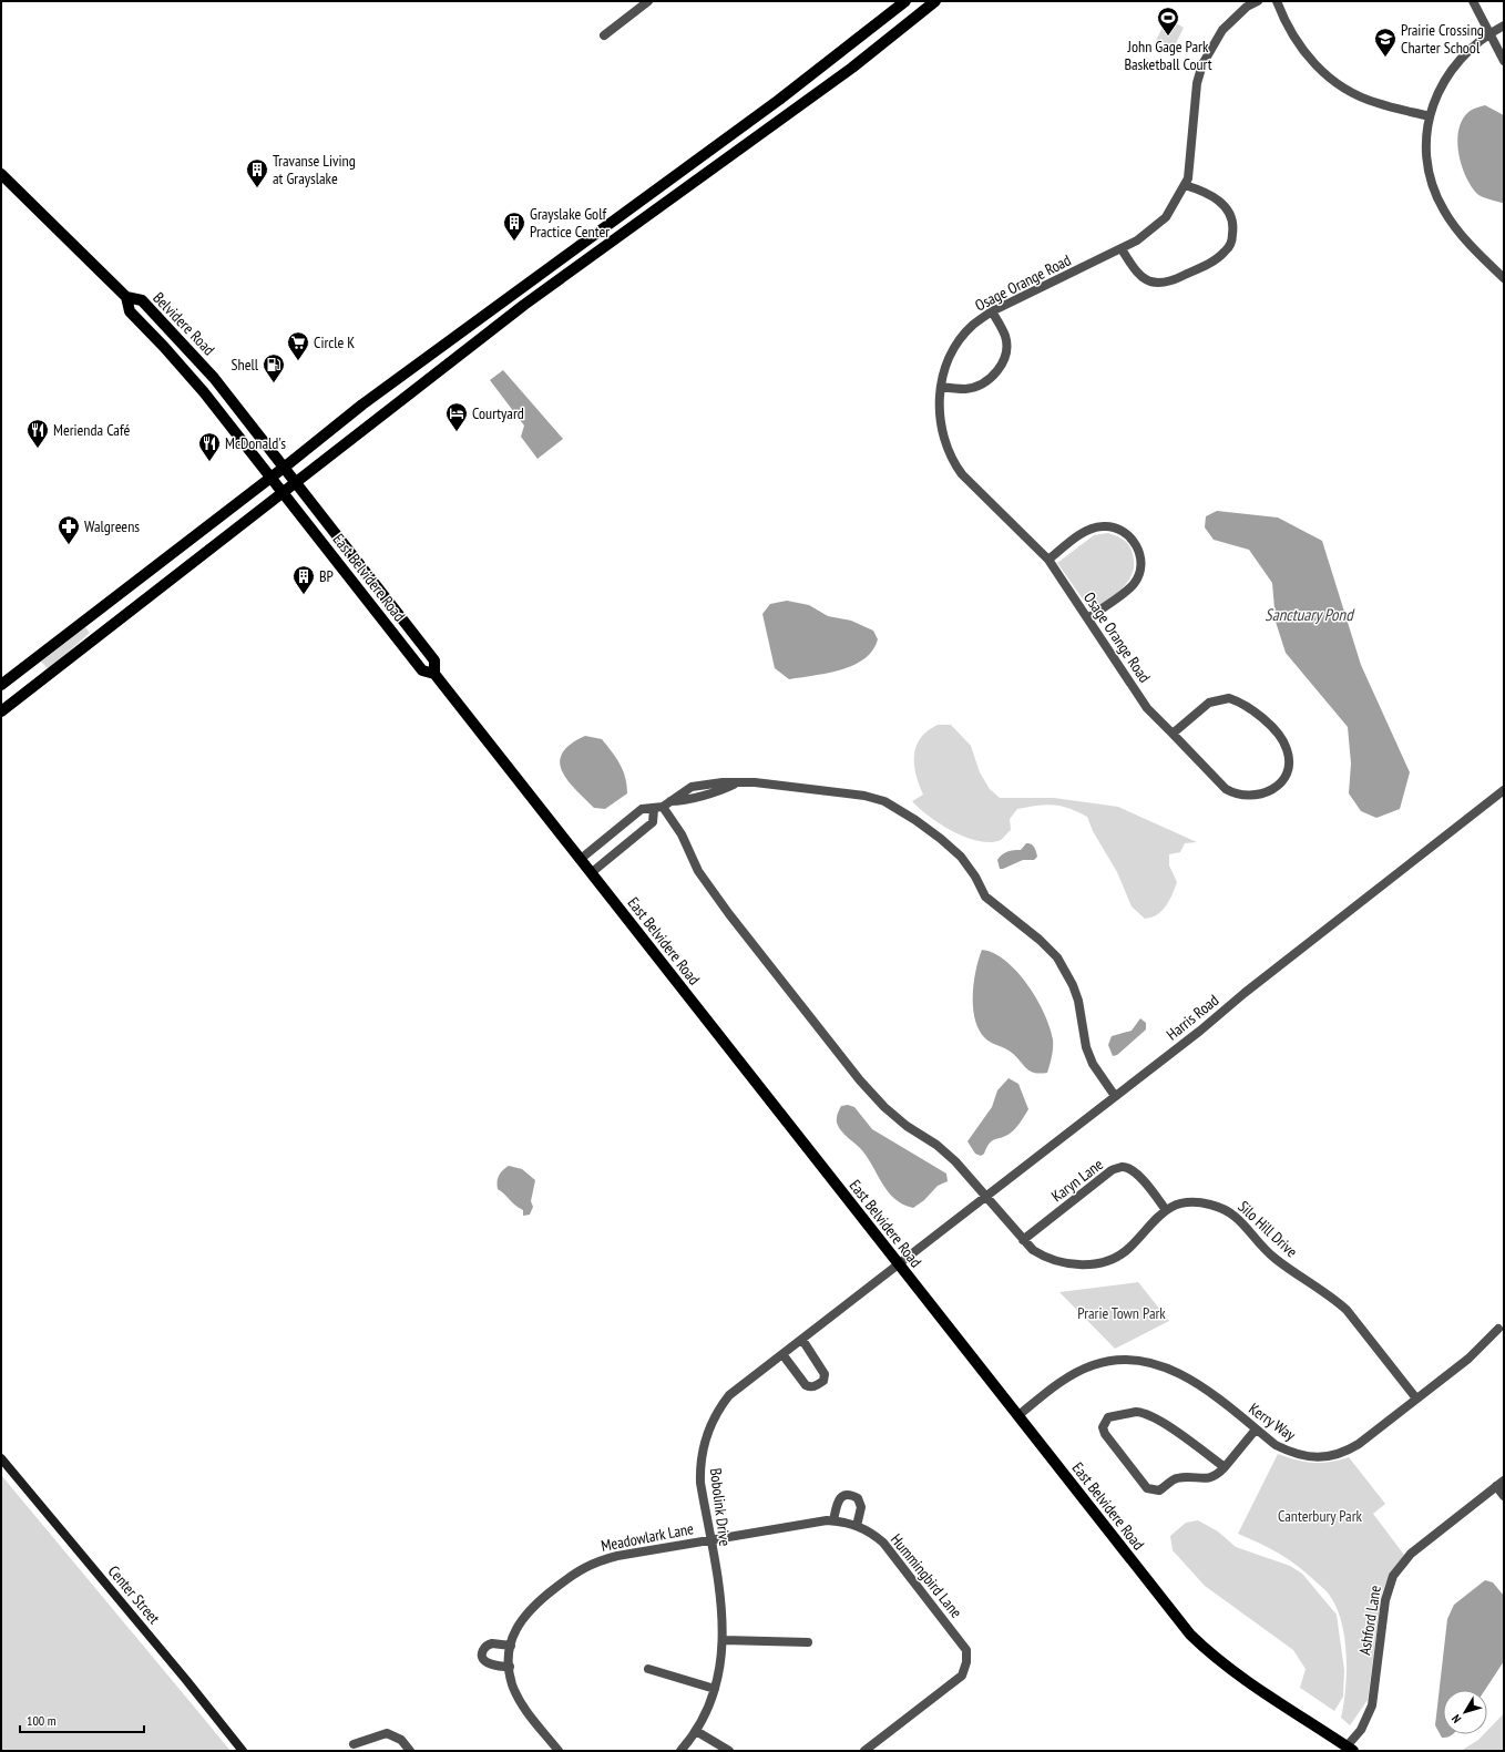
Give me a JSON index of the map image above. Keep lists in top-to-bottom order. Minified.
{"streets":{"main road":["Belvidere Road","East Belvidere Road"],"street":["Osage Orange Road","Harris Road","Karyn Lane","Silo Hill Drive","Kerry Way","Bobolink Drive","Meadowlark Lane","Hummingbird Lane","Center Street","Ashford Lane"]},"crossings":[["Belvidere Road","East Belvidere Road"],["East Belvidere Road","Harris Road"],["East Belvidere Road","Kerry Way"],["East Belvidere Road","Bobolink Drive"],["East Belvidere Road","Ashford Lane"],["Harris Road","Silo Hill Drive"],["Harris Road","Bobolink Drive"],["Karyn Lane","Silo Hill Drive"],["Silo Hill Drive","Kerry Way"],["Bobolink Drive","Meadowlark Lane"],["Bobolink Drive","Hummingbird Lane"],["Meadowlark Lane","Hummingbird Lane"]],"water":["Sanctuary Pond"],"parks":["Prarie Town Park","Canterbury Park"],"places":{"sports":["John Gage Park Basketball Court"],"school or university":["Prairie Crossing Charter School"],"building":["Travanse Living at Grayslake","Grayslake Golf Practice Center","BP"],"supermarket":["Circle K"],"fuel station":["Shell"],"hotel":["Courtyard"],"restaurant":["Merienda Café","McDonald's"],"pharmacy":["Walgreens"]},"scale_bar":"100 m","north":"bottom left"}
